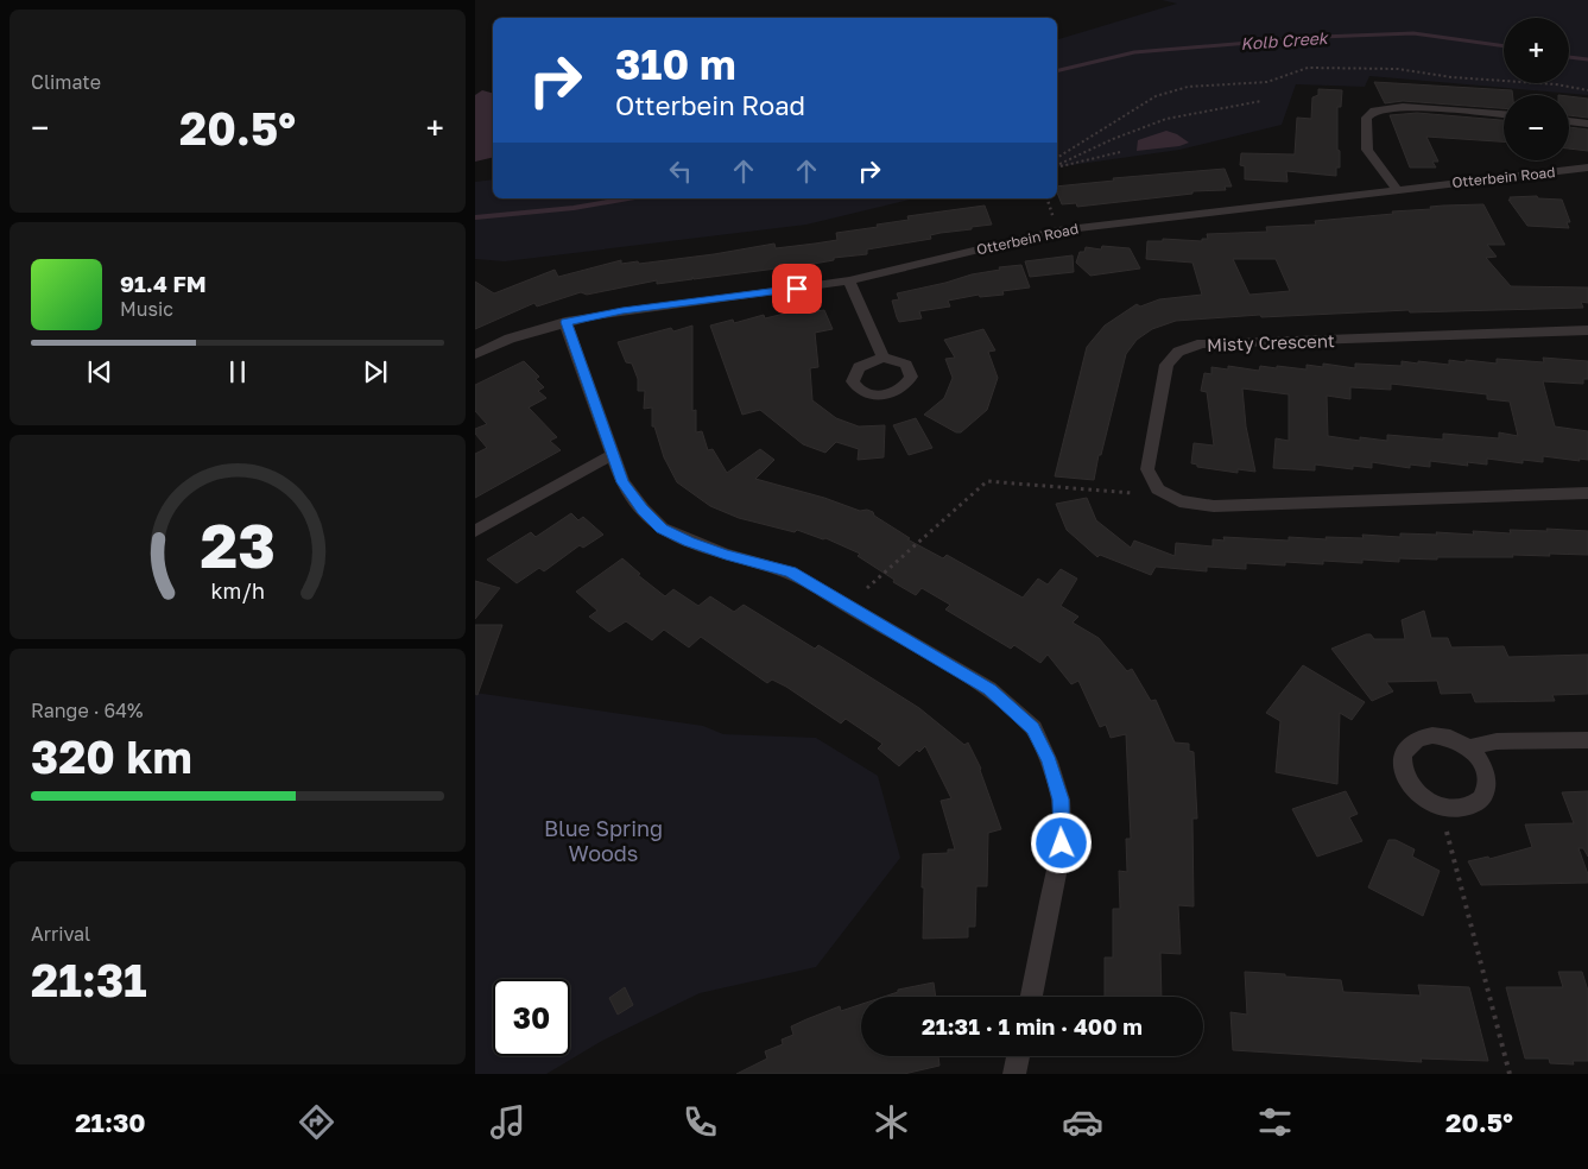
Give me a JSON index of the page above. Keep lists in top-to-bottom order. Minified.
{"streets":{"street":["Otterbein Road","Misty Crescent"]},"water":["Kolb Creek"],"parks":["Blue Spring Woods"],"page":{"tile":["Climate",["Range · 64%","320 km"],["Arrival","21:31"]],"map_buttons":["+","−"],"turn":["310 m","Otterbein Road"],"heat":["−","20.5°","+"],"song":["91.4 FM","Music"],"limit":"30","trip":"21:31 · 1 min · 400 m","tabs":["21:30","20.5°"],"gauge":["23","km/h"]}}
